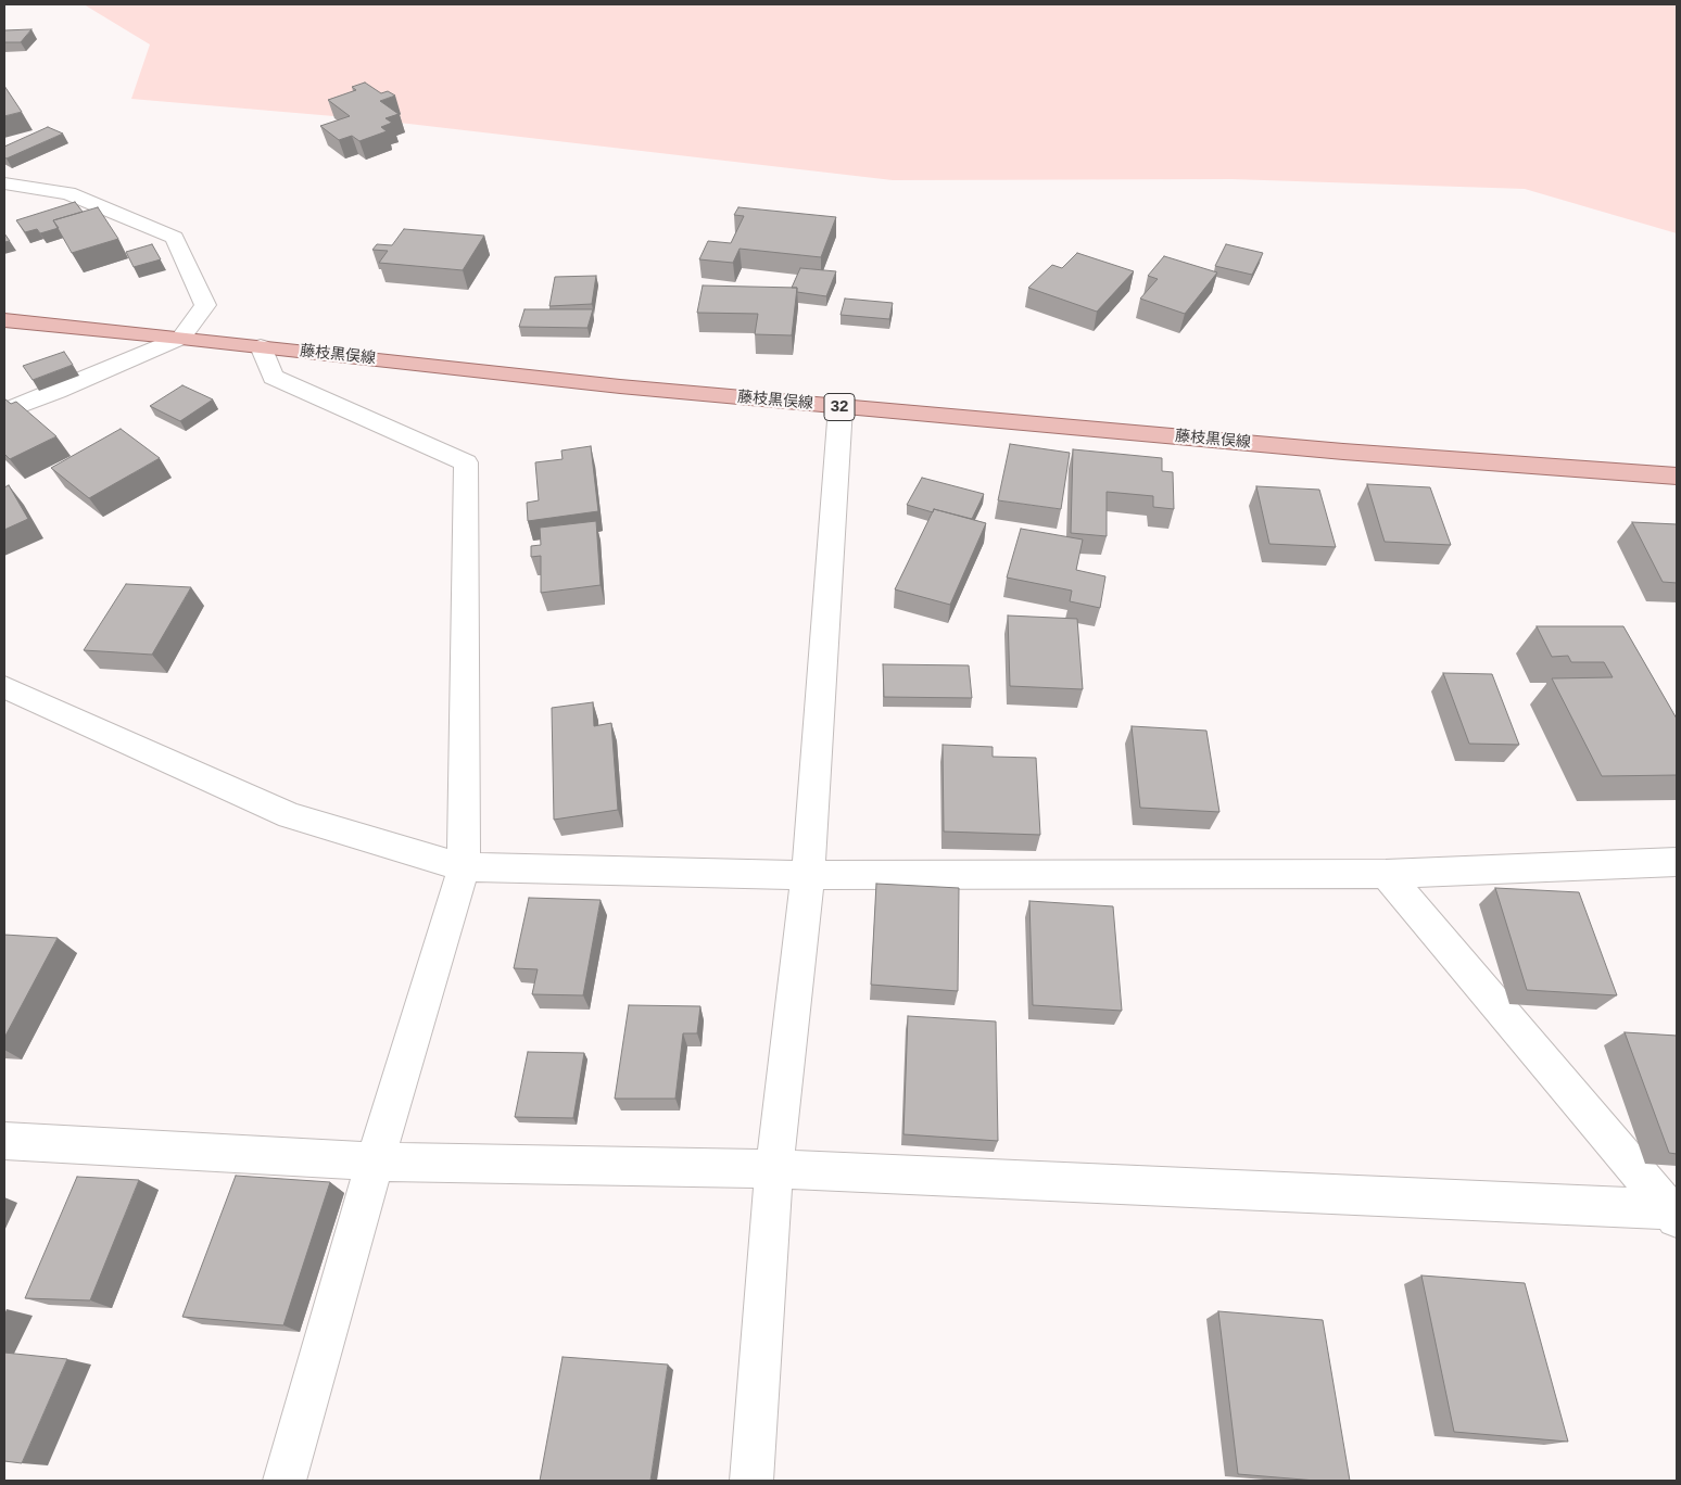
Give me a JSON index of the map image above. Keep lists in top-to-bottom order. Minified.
{"streets":{"main road":["藤枝黒俣線","32"]}}
